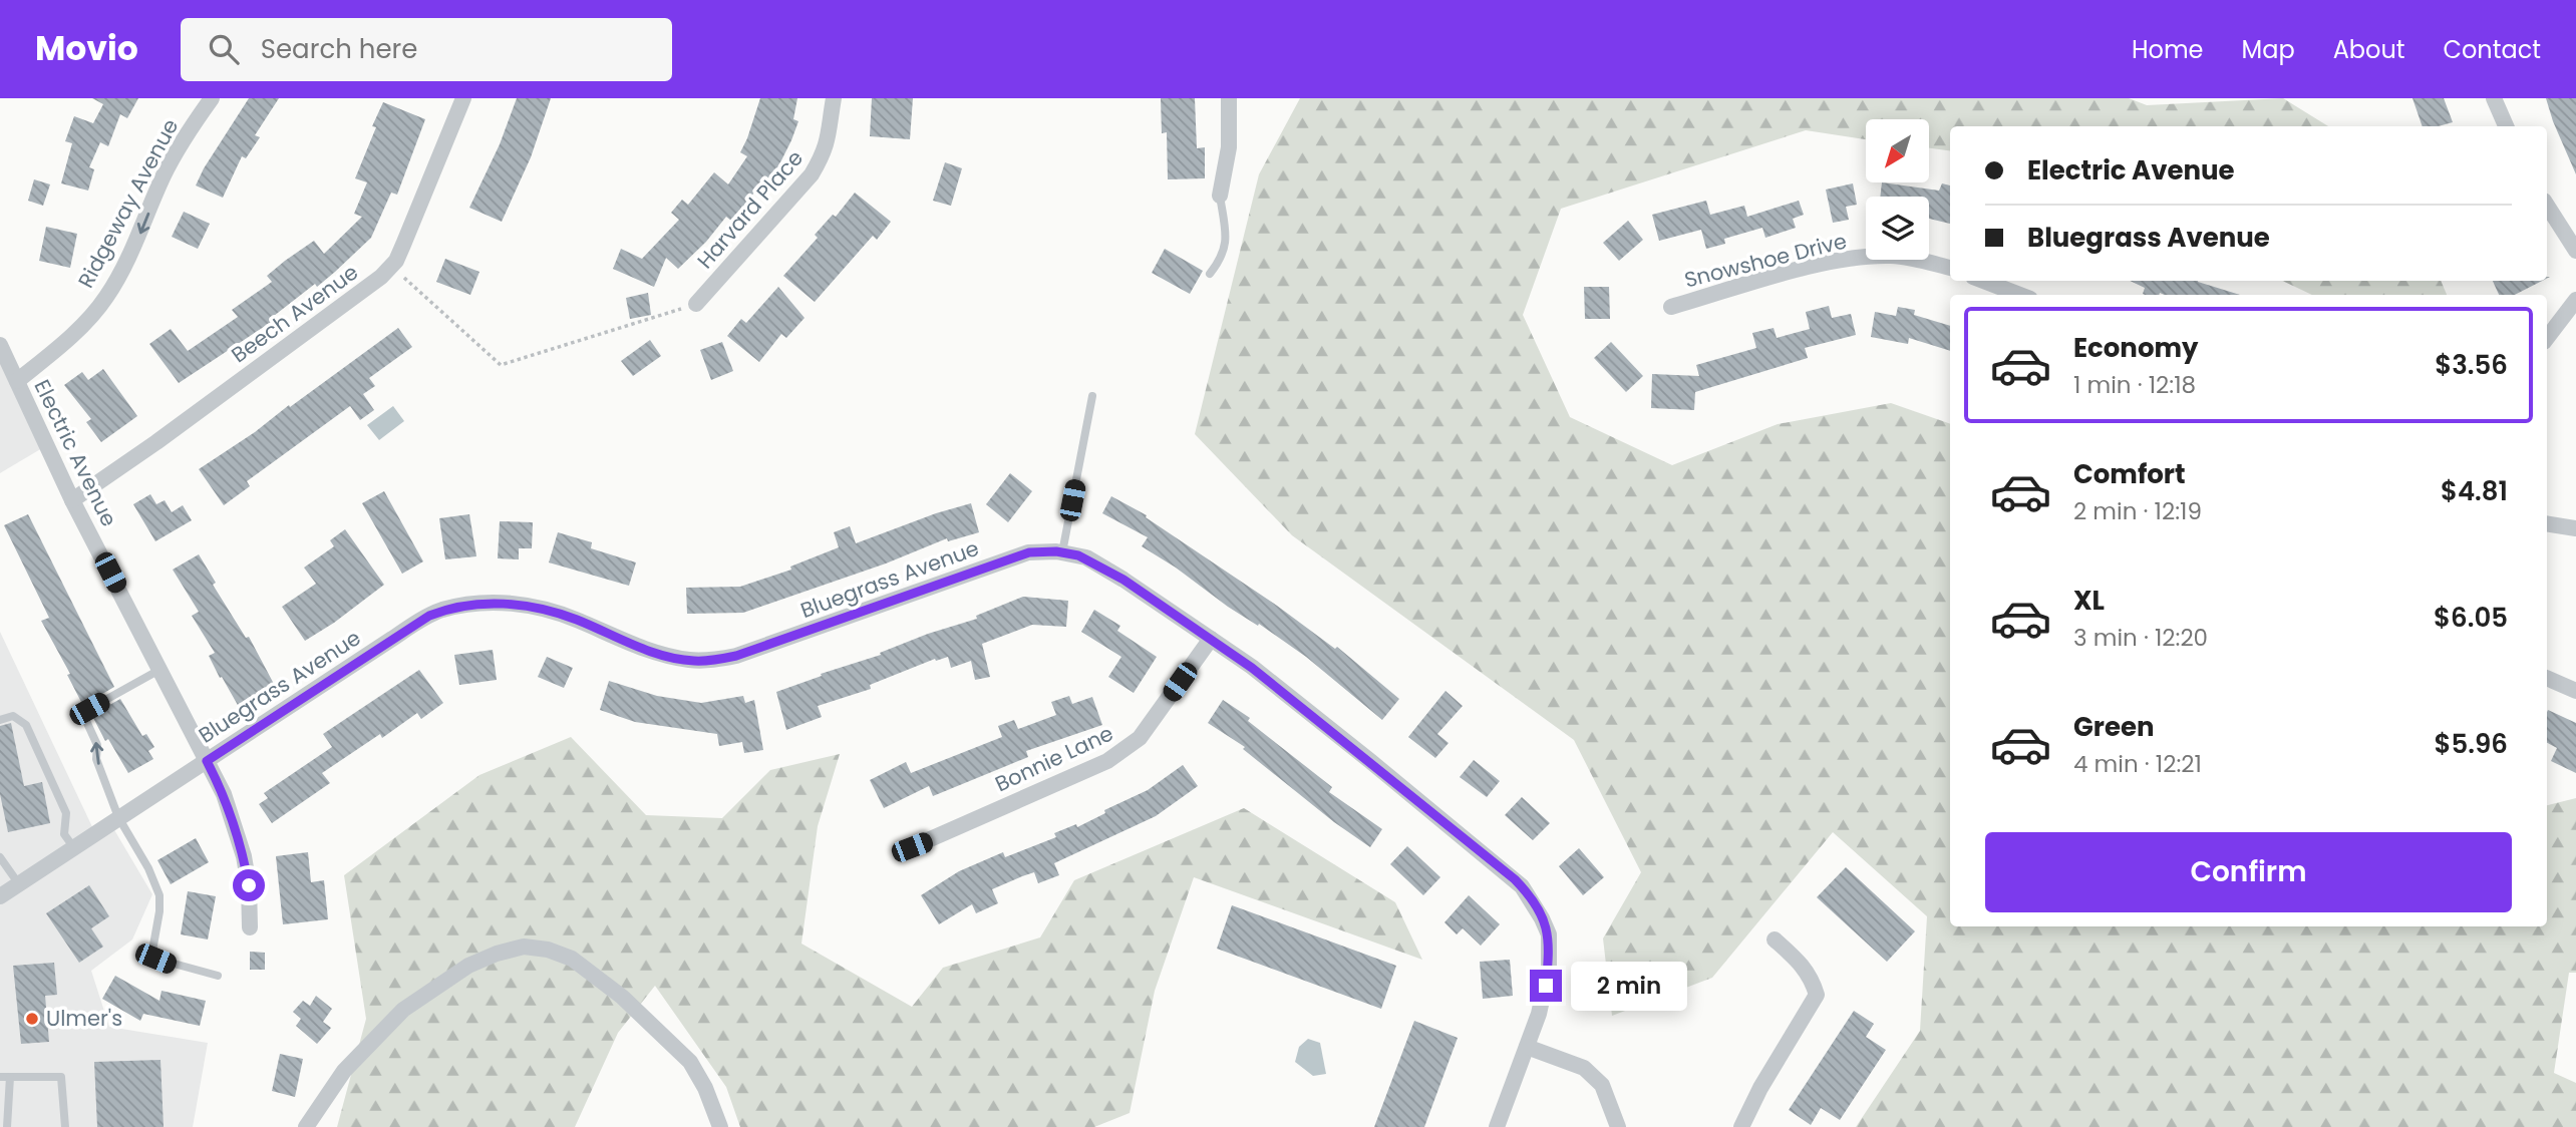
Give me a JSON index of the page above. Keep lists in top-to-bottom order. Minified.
{"streets":{"street":["Ridgeway Avenue","Harvard Place","Snowshoe Drive","Beech Avenue","Electric Avenue","Bluegrass Avenue","Bonnie Lane"]},"crossings":[["Ridgeway Avenue","Electric Avenue"],["Beech Avenue","Electric Avenue"],["Electric Avenue","Bluegrass Avenue"],["Bluegrass Avenue","Bonnie Lane"]],"one_way":["Ridgeway Avenue"],"places":["Ulmer's"],"north":"bottom left","page":{"header":"Movio","search":"Search here","nav":["Home","Map","About","Contact"],"banner":["Electric Avenue","Bluegrass Avenue"],"list":[{"name":"Economy","note":"1 min · 12:18","value":"$3.56"},{"name":"Comfort","note":"2 min · 12:19","value":"$4.81"},{"name":"XL","note":"3 min · 12:20","value":"$6.05"},{"name":"Green","note":"4 min · 12:21","value":"$5.96"}],"buttons":"Confirm","bubble":"2 min"}}
